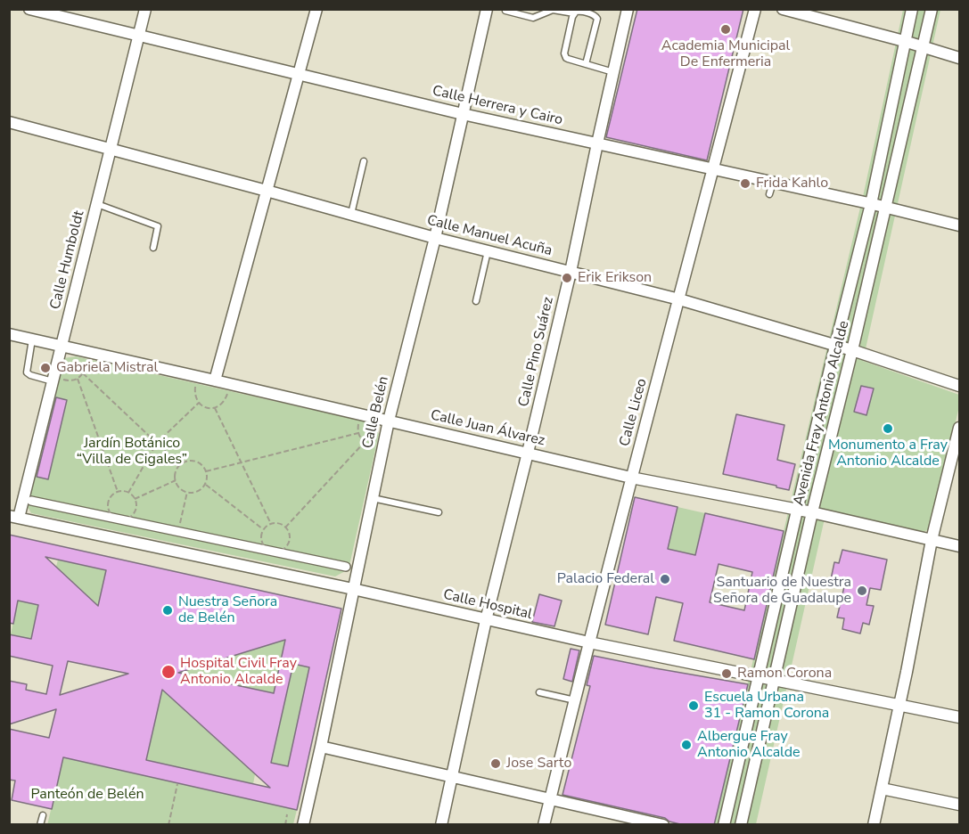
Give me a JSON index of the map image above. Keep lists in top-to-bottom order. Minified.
{"streets":{"street":["Calle Herrera y Cairo","Calle Manuel Acuña","Calle Humboldt","Calle Pino Suárez","Calle Belén","Calle Liceo","Avenida Fray Antonio Alcalde","Calle Juan Álvarez","Calle Hospital"]},"crossings":[["Calle Herrera y Cairo","Calle Humboldt"],["Calle Herrera y Cairo","Calle Pino Suárez"],["Calle Herrera y Cairo","Calle Belén"],["Calle Herrera y Cairo","Calle Liceo"],["Calle Herrera y Cairo","Avenida Fray Antonio Alcalde"],["Calle Manuel Acuña","Calle Humboldt"],["Calle Manuel Acuña","Calle Pino Suárez"],["Calle Manuel Acuña","Calle Belén"],["Calle Manuel Acuña","Calle Liceo"],["Calle Manuel Acuña","Avenida Fray Antonio Alcalde"],["Calle Humboldt","Calle Juan Álvarez"],["Calle Humboldt","Calle Hospital"],["Calle Pino Suárez","Calle Juan Álvarez"],["Calle Pino Suárez","Calle Hospital"],["Calle Belén","Calle Juan Álvarez"],["Calle Belén","Calle Hospital"],["Calle Liceo","Calle Juan Álvarez"],["Calle Liceo","Calle Hospital"],["Avenida Fray Antonio Alcalde","Calle Juan Álvarez"],["Avenida Fray Antonio Alcalde","Calle Hospital"]],"parks":["Jardín Botánico “Villa de Cigales”","Panteón de Belén"],"places":["Academia Municipal De Enfermeria","Frida Kahlo","Erik Erikson","Gabriela Mistral","Monumento a Fray Antonio Alcalde","Palacio Federal","Santuario de Nuestra Señora de Guadalupe","Nuestra Señora de Belén","Hospital Civil Fray Antonio Alcalde","Ramon Corona","Escuela Urbana 31 - Ramon Corona","Albergue Fray Antonio Alcalde","Jose Sarto"]}
